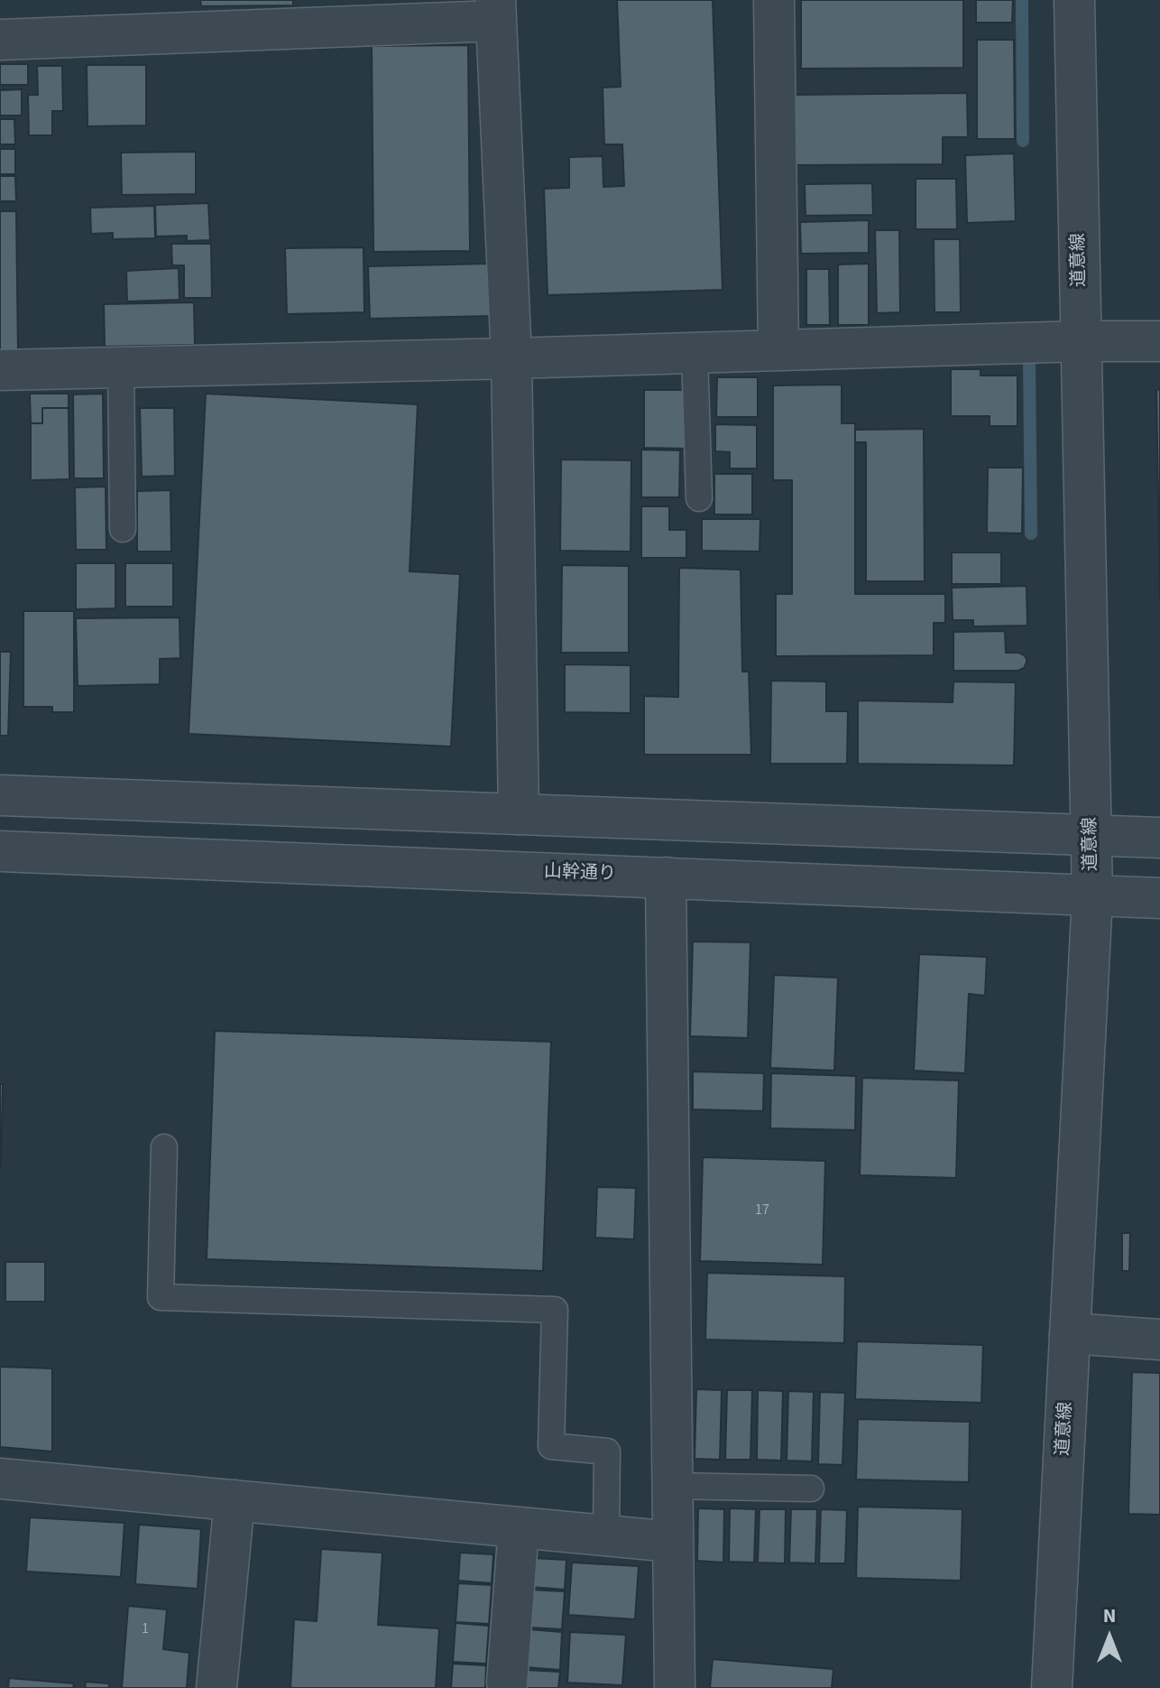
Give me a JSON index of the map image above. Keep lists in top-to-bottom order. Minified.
{"streets":{"street":["道意線","山幹通り"]},"crossings":[["道意線","山幹通り"]],"house_numbers":["17","1"],"north":"top"}
